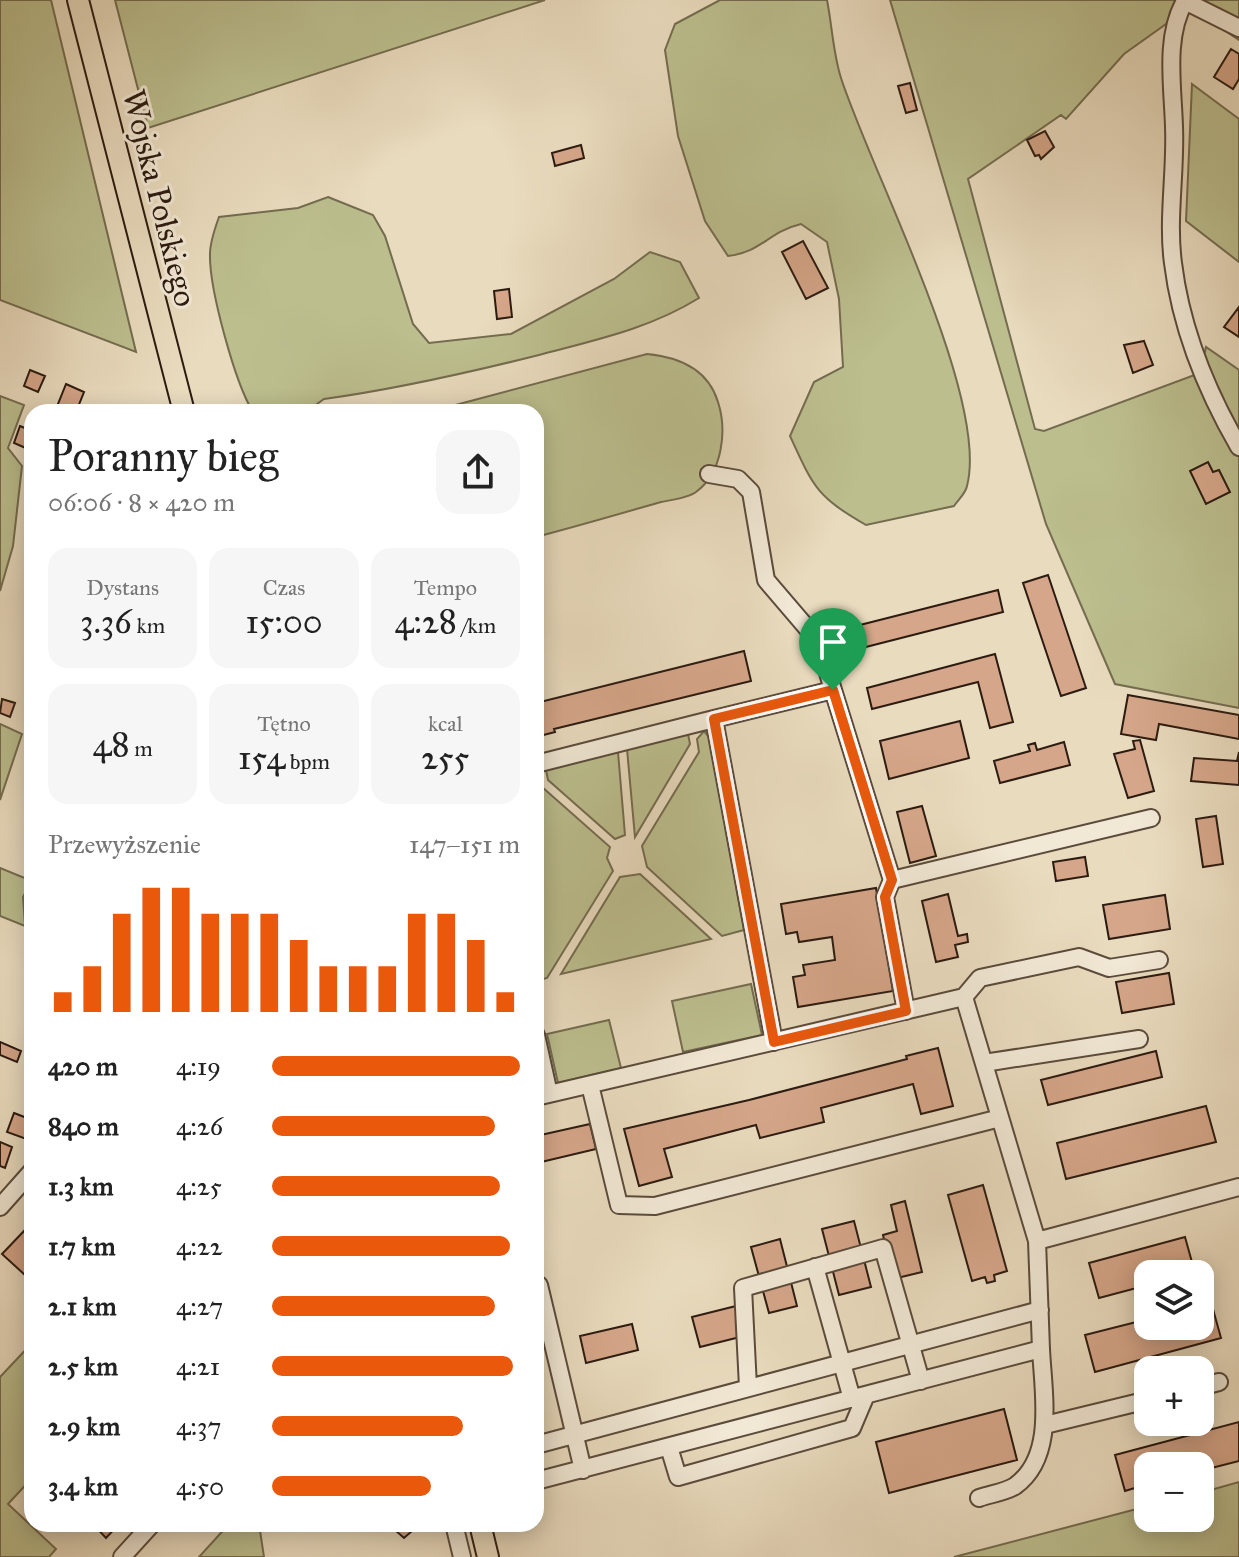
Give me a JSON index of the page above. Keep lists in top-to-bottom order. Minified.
{"streets":{"main road":["Wojska Polskiego"]},"page":{"heading":["Poranny bieg","06:06 · 8 × 420 m"],"stats":[["Dystans","3.36 km"],["Czas","15:00"],["Tempo","4:28 /km"],["48 m"],["Tętno","154 bpm"],["kcal","255"]],"chart":["Przewyższenie","147–151 m"],"list":[{"name":"420 m","note":"4:19"},{"name":"840 m","note":"4:26"},{"name":"1.3 km","note":"4:25"},{"name":"1.7 km","note":"4:22"},{"name":"2.1 km","note":"4:27"},{"name":"2.5 km","note":"4:21"},{"name":"2.9 km","note":"4:37"},{"name":"3.4 km","note":"4:50"}],"map_buttons":["+","−"]}}
